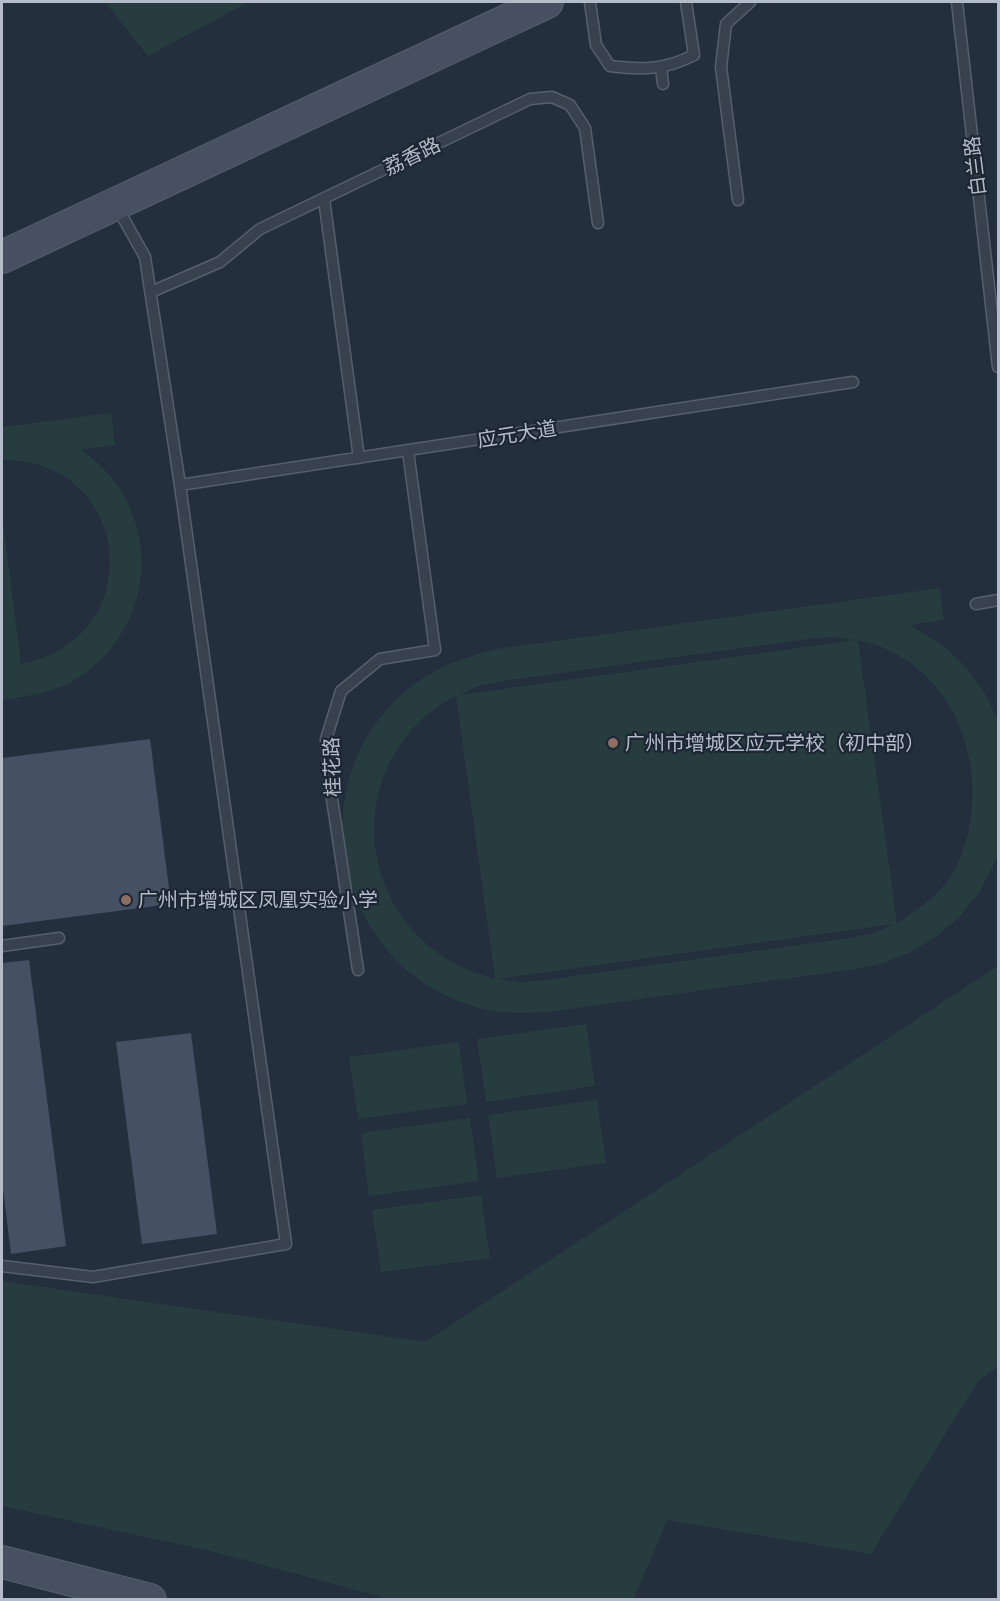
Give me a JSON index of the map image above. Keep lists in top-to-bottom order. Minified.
{"streets":{"lane":["荔香路","白兰路","应元大道","桂花路"]},"crossings":[["应元大道","桂花路"]],"places":["广州市增城区应元学校（初中部）","广州市增城区凤凰实验小学"]}
